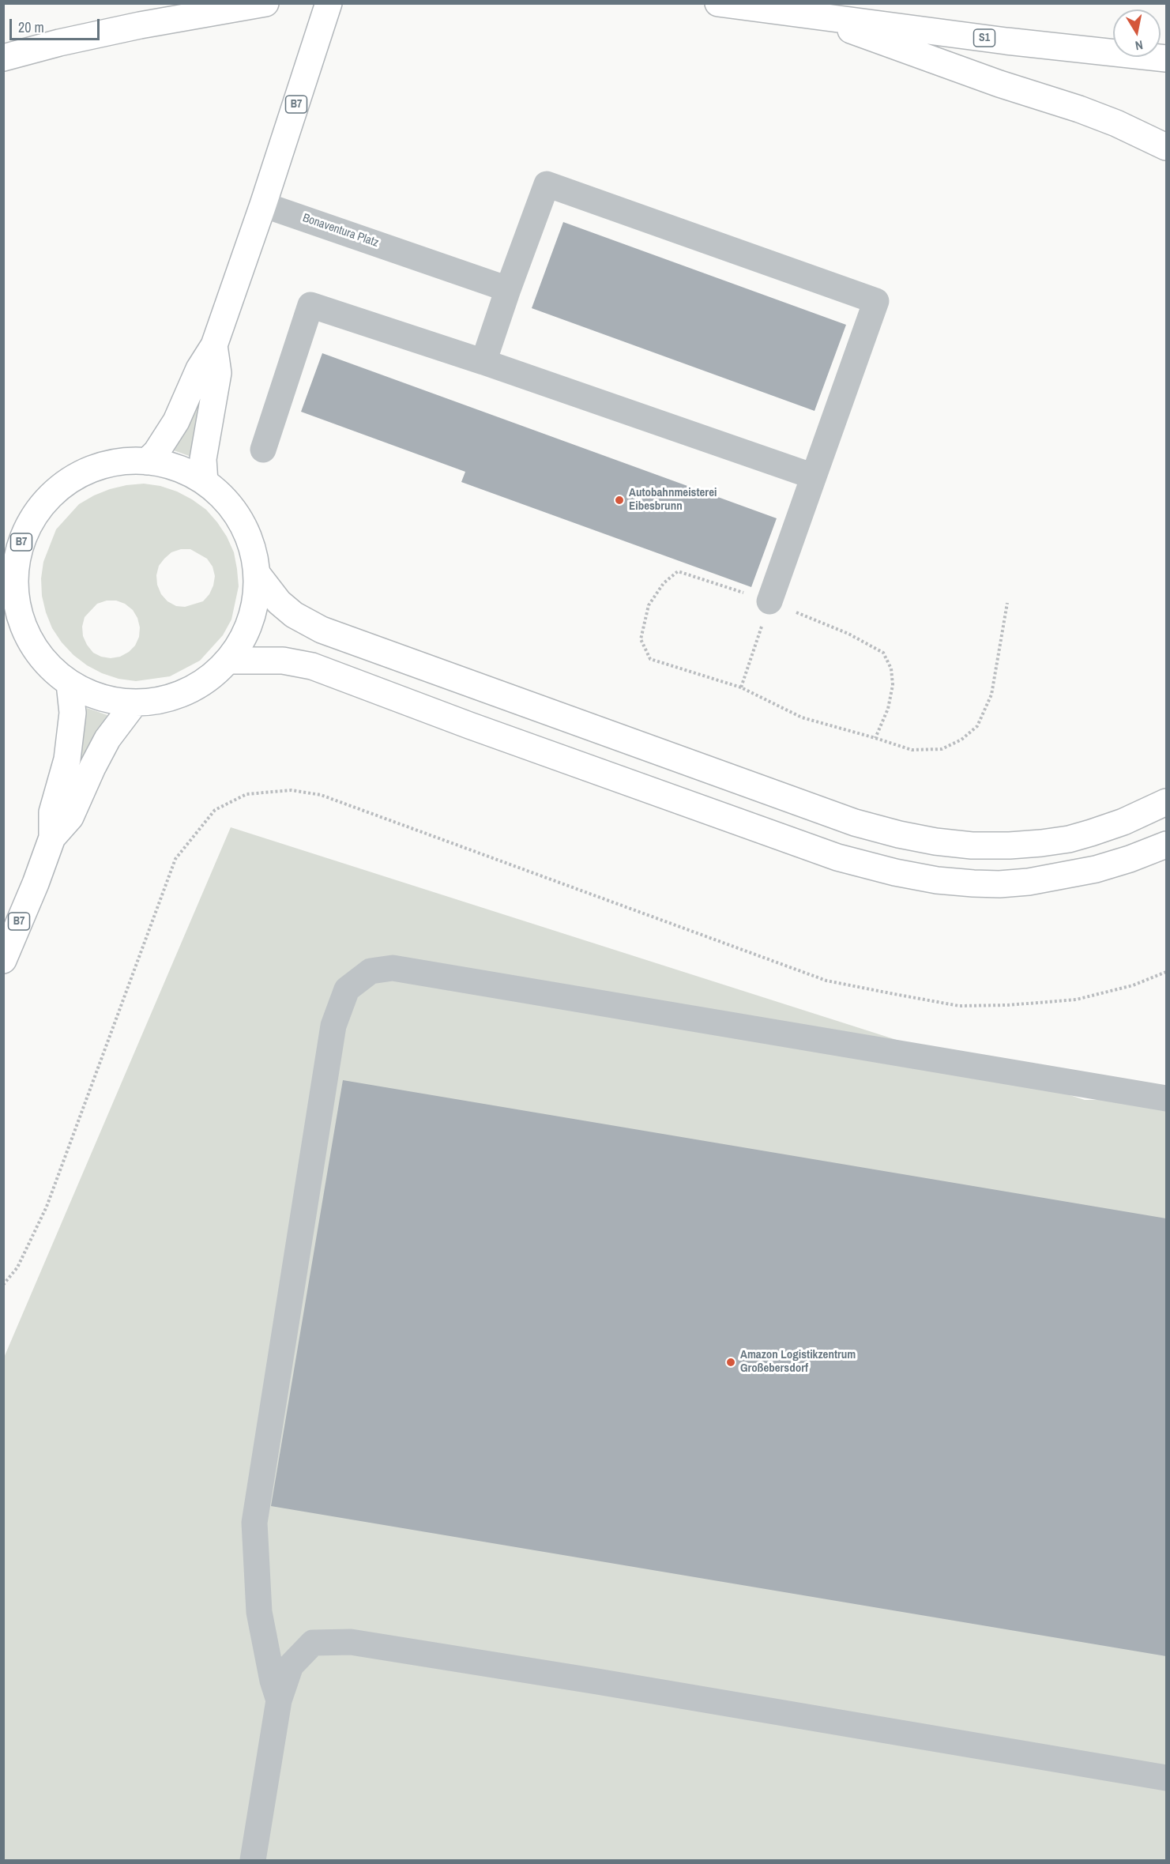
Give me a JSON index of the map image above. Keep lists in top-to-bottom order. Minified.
{"streets":{"main road":["S1","B7"],"street":["Bonaventura Platz"]},"crossings":[["B7","Bonaventura Platz"]],"places":["Autobahnmeisterei Eibesbrunn","Amazon Logistikzentrum Großebersdorf"],"scale_bar":"20 m","north":"bottom"}
